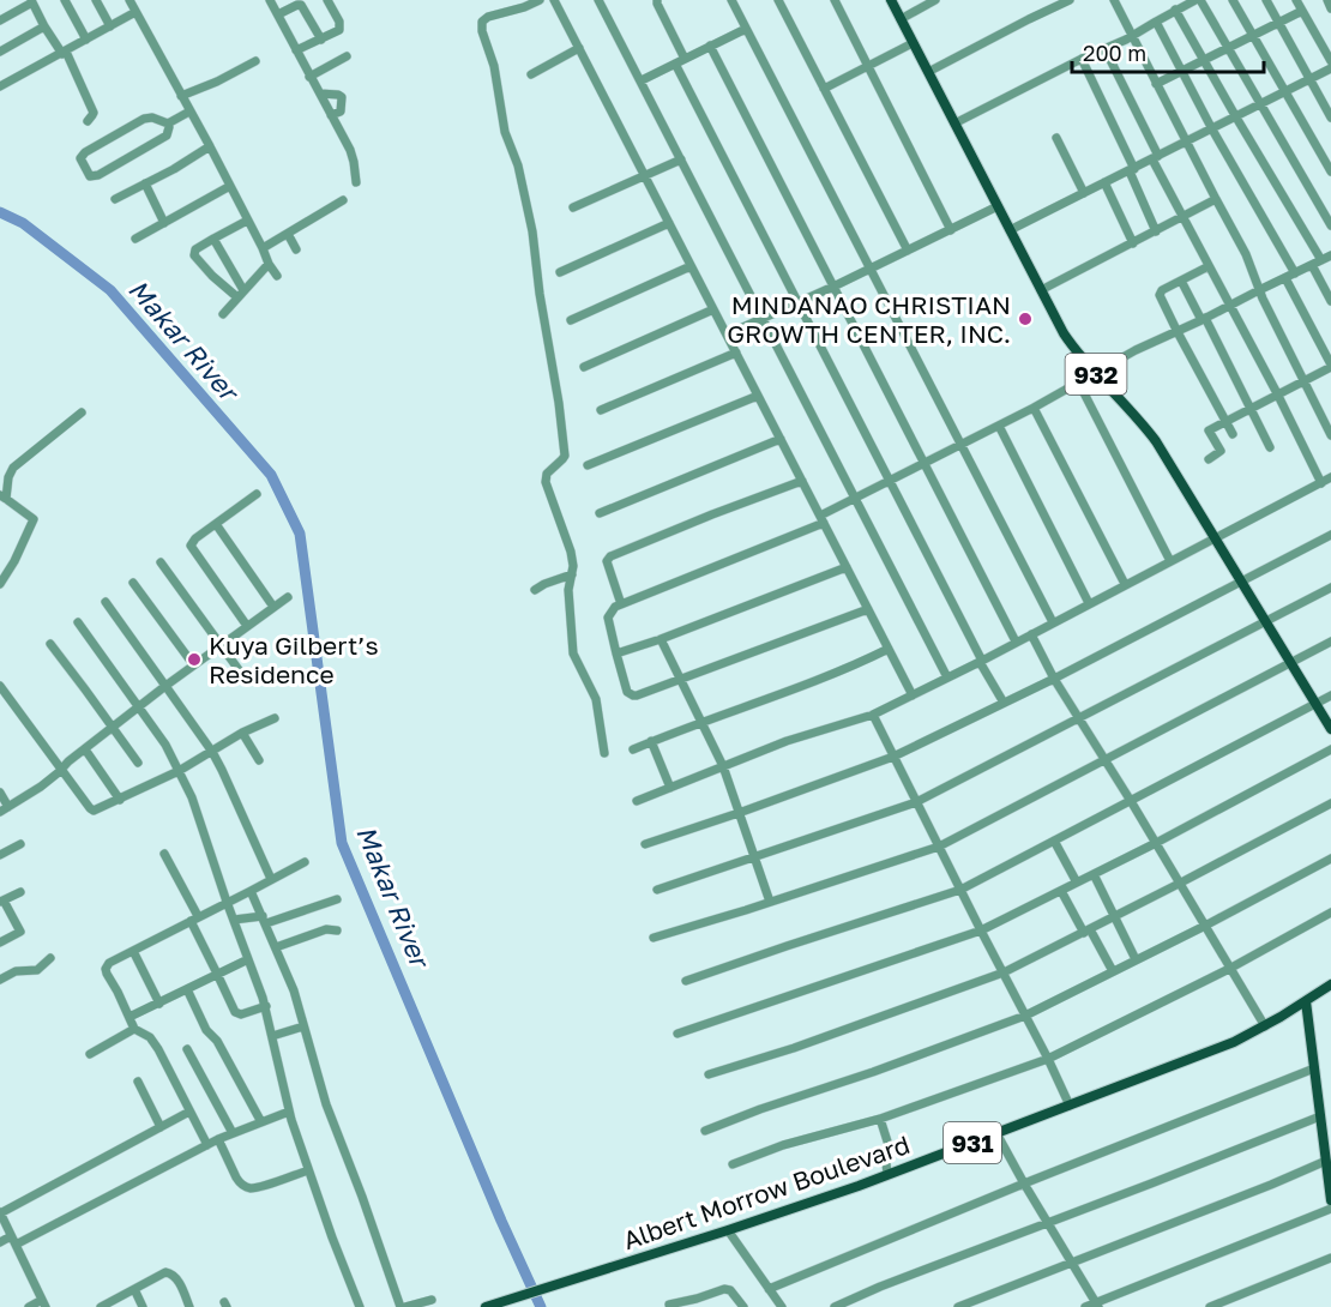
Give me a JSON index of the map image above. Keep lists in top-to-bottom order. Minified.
{"streets":{"main road":["932","931","Albert Morrow Boulevard"]},"water":["Makar River"],"places":["MINDANAO CHRISTIAN GROWTH CENTER, INC.","Kuya Gilbert’s Residence"],"scale_bar":"200 m"}
